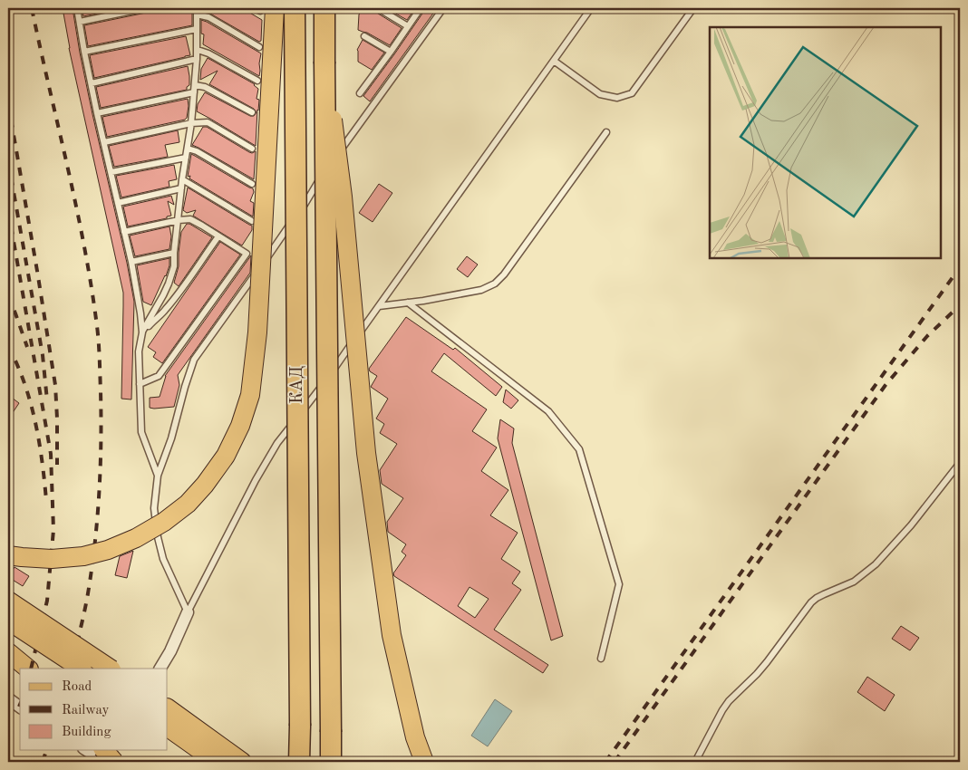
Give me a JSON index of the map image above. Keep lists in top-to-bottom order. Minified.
{"streets":{"highway":["КАД"]},"legend":["Road","Railway","Building"]}
